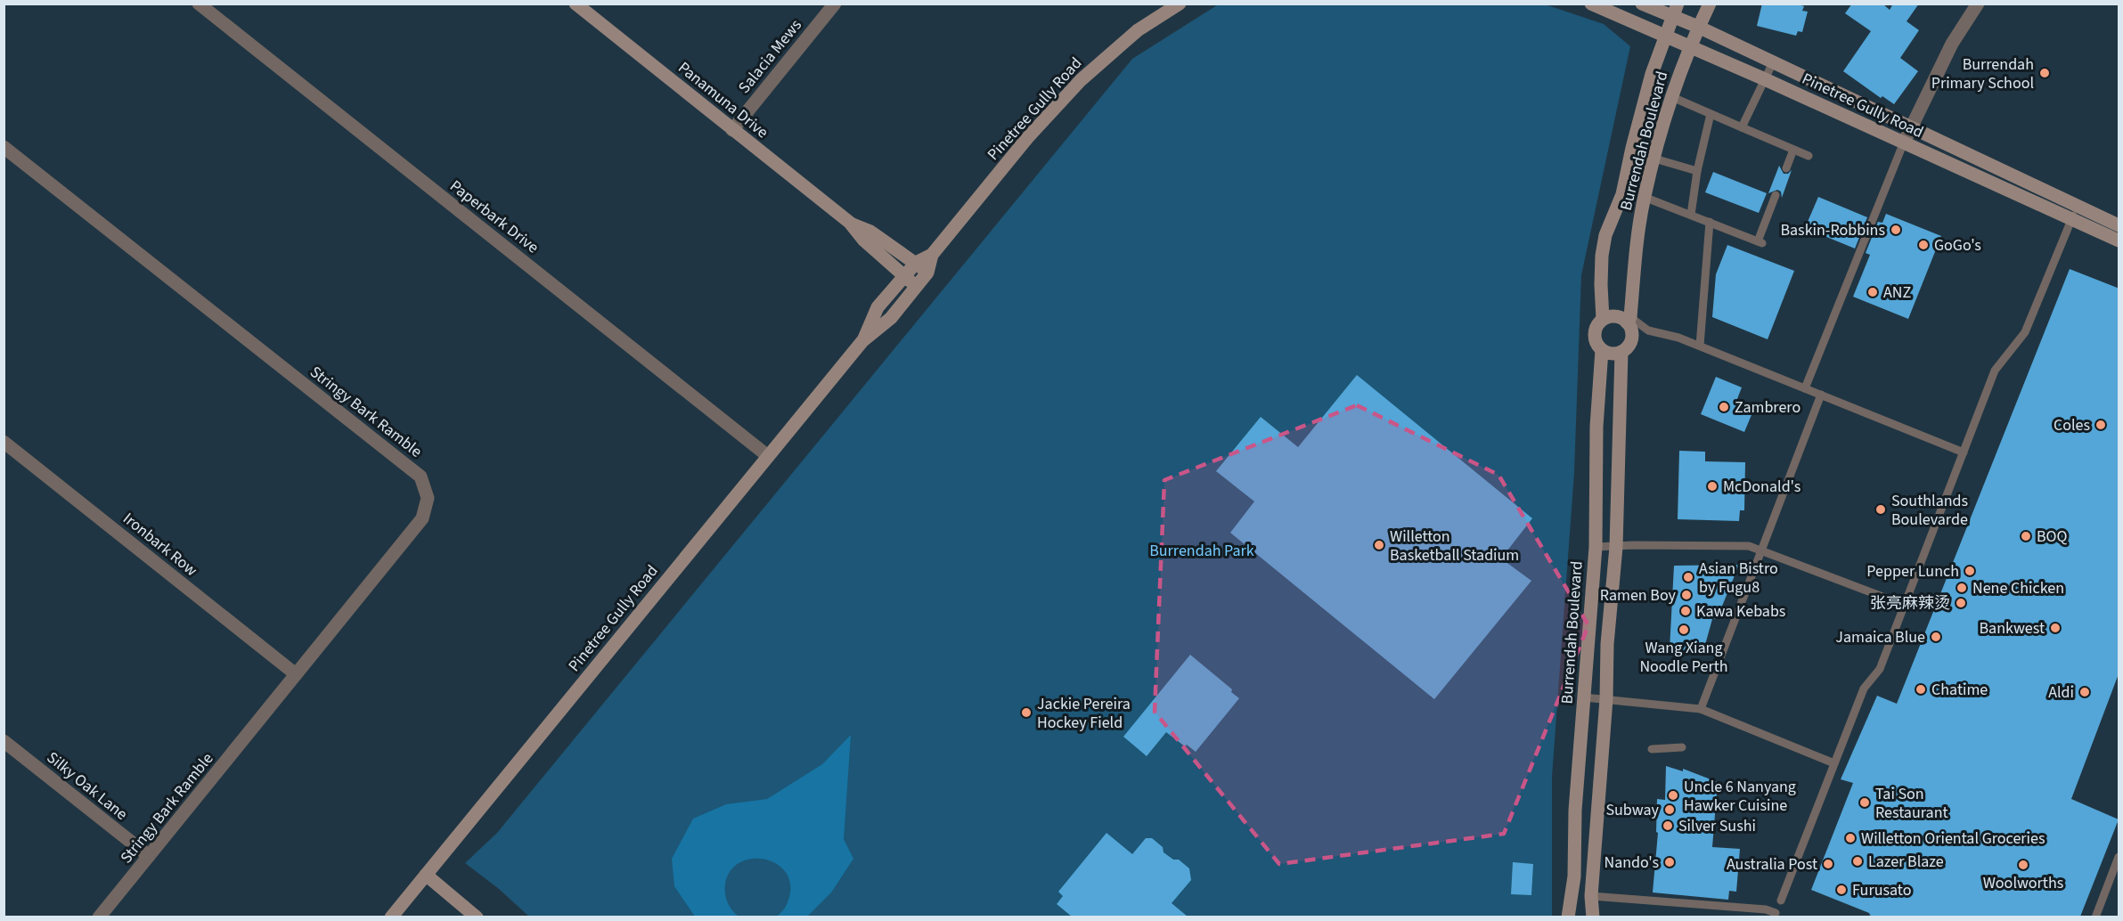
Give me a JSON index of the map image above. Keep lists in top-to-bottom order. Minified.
{"streets":{"main road":["Panamuna Drive","Pinetree Gully Road","Burrendah Boulevard"],"street":["Salacia Mews","Paperbark Drive","Stringy Bark Ramble","Ironbark Row","Silky Oak Lane"]},"crossings":[["Salacia Mews","Panamuna Drive"],["Panamuna Drive","Pinetree Gully Road"],["Pinetree Gully Road","Burrendah Boulevard"],["Pinetree Gully Road","Paperbark Drive"],["Stringy Bark Ramble","Ironbark Row"],["Stringy Bark Ramble","Silky Oak Lane"]],"parks":["Burrendah Park"],"places":["Burrendah Primary School","Baskin-Robbins","GoGo's","ANZ","Zambrero","Coles","McDonald's","Southlands Boulevarde","BOQ","Willetton Basketball Stadium","Pepper Lunch","Asian Bistro by Fugu8","Nene Chicken","Ramen Boy","张亮麻辣烫","Kawa Kebabs","Bankwest","Wang Xiang Noodle Perth","Jamaica Blue","Chatime","Aldi","Jackie Pereira Hockey Field","Uncle 6 Nanyang Hawker Cuisine","Tai Son Restaurant","Subway","Silver Sushi","Willetton Oriental Groceries","Lazer Blaze","Nando's","Australia Post","Woolworths","Furusato"]}
